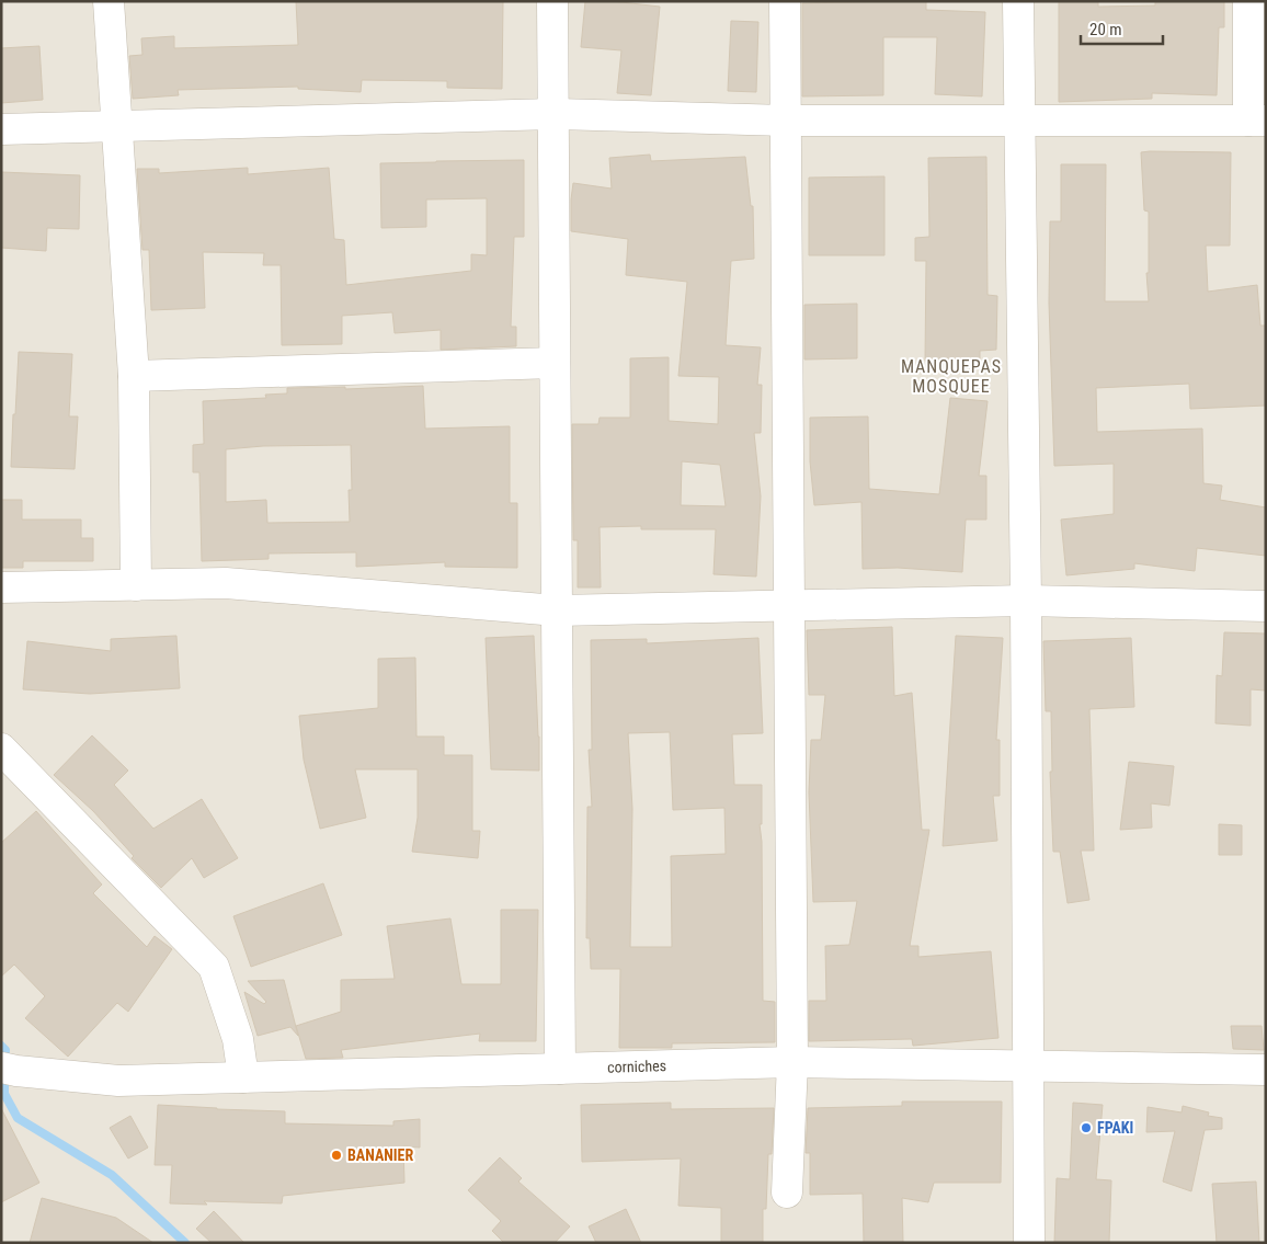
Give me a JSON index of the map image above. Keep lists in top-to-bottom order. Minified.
{"streets":{"street":["corniches"]},"districts":["MANQUEPAS MOSQUEE"],"places":["FPAKI","BANANIER"],"scale_bar":"20 m"}
